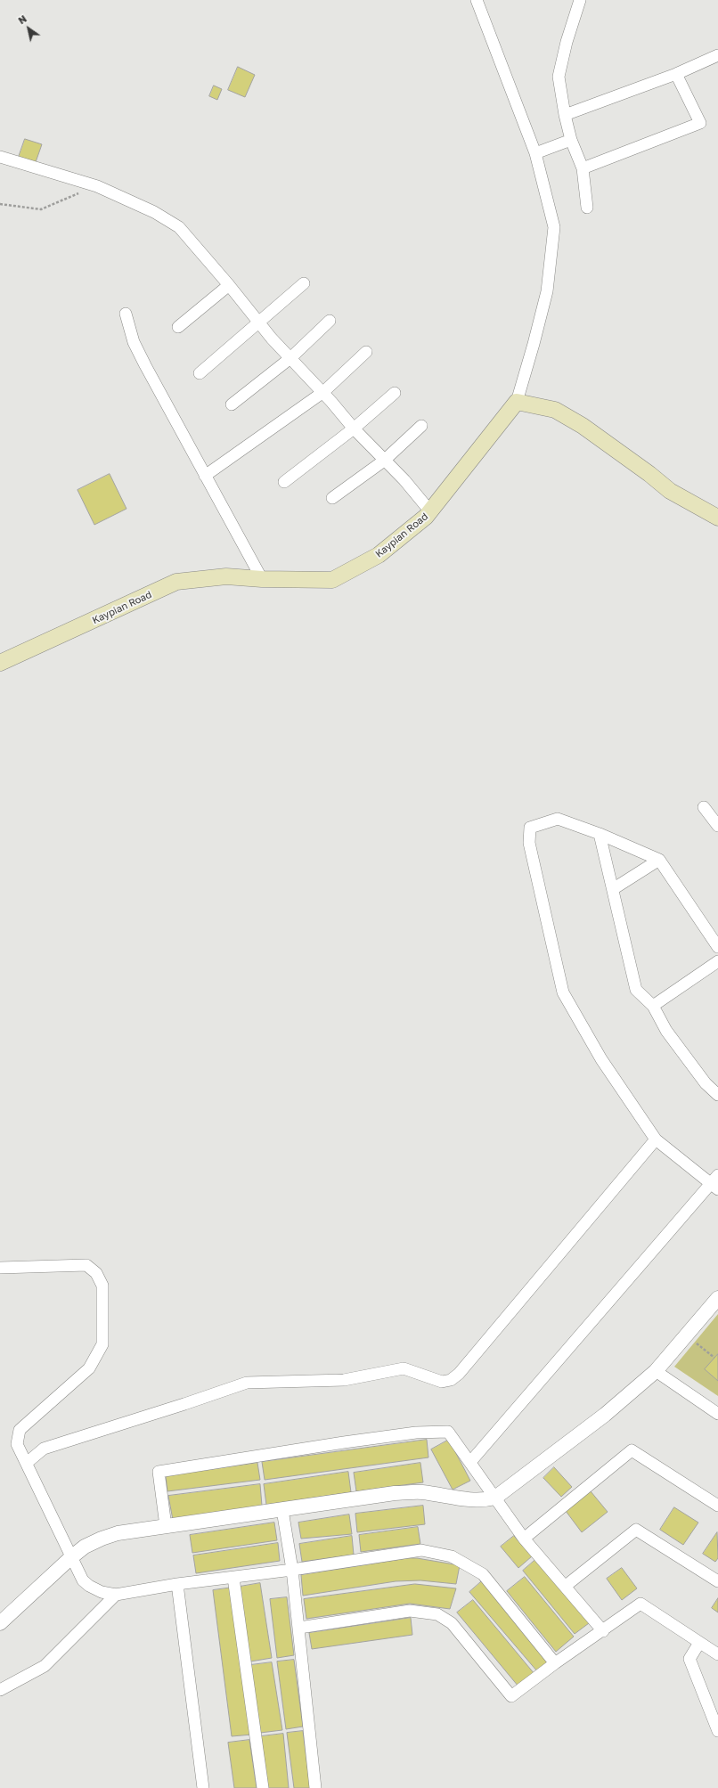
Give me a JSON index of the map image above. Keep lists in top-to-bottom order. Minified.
{"streets":{"main road":["Kaypian Road"]},"north":"top left"}
